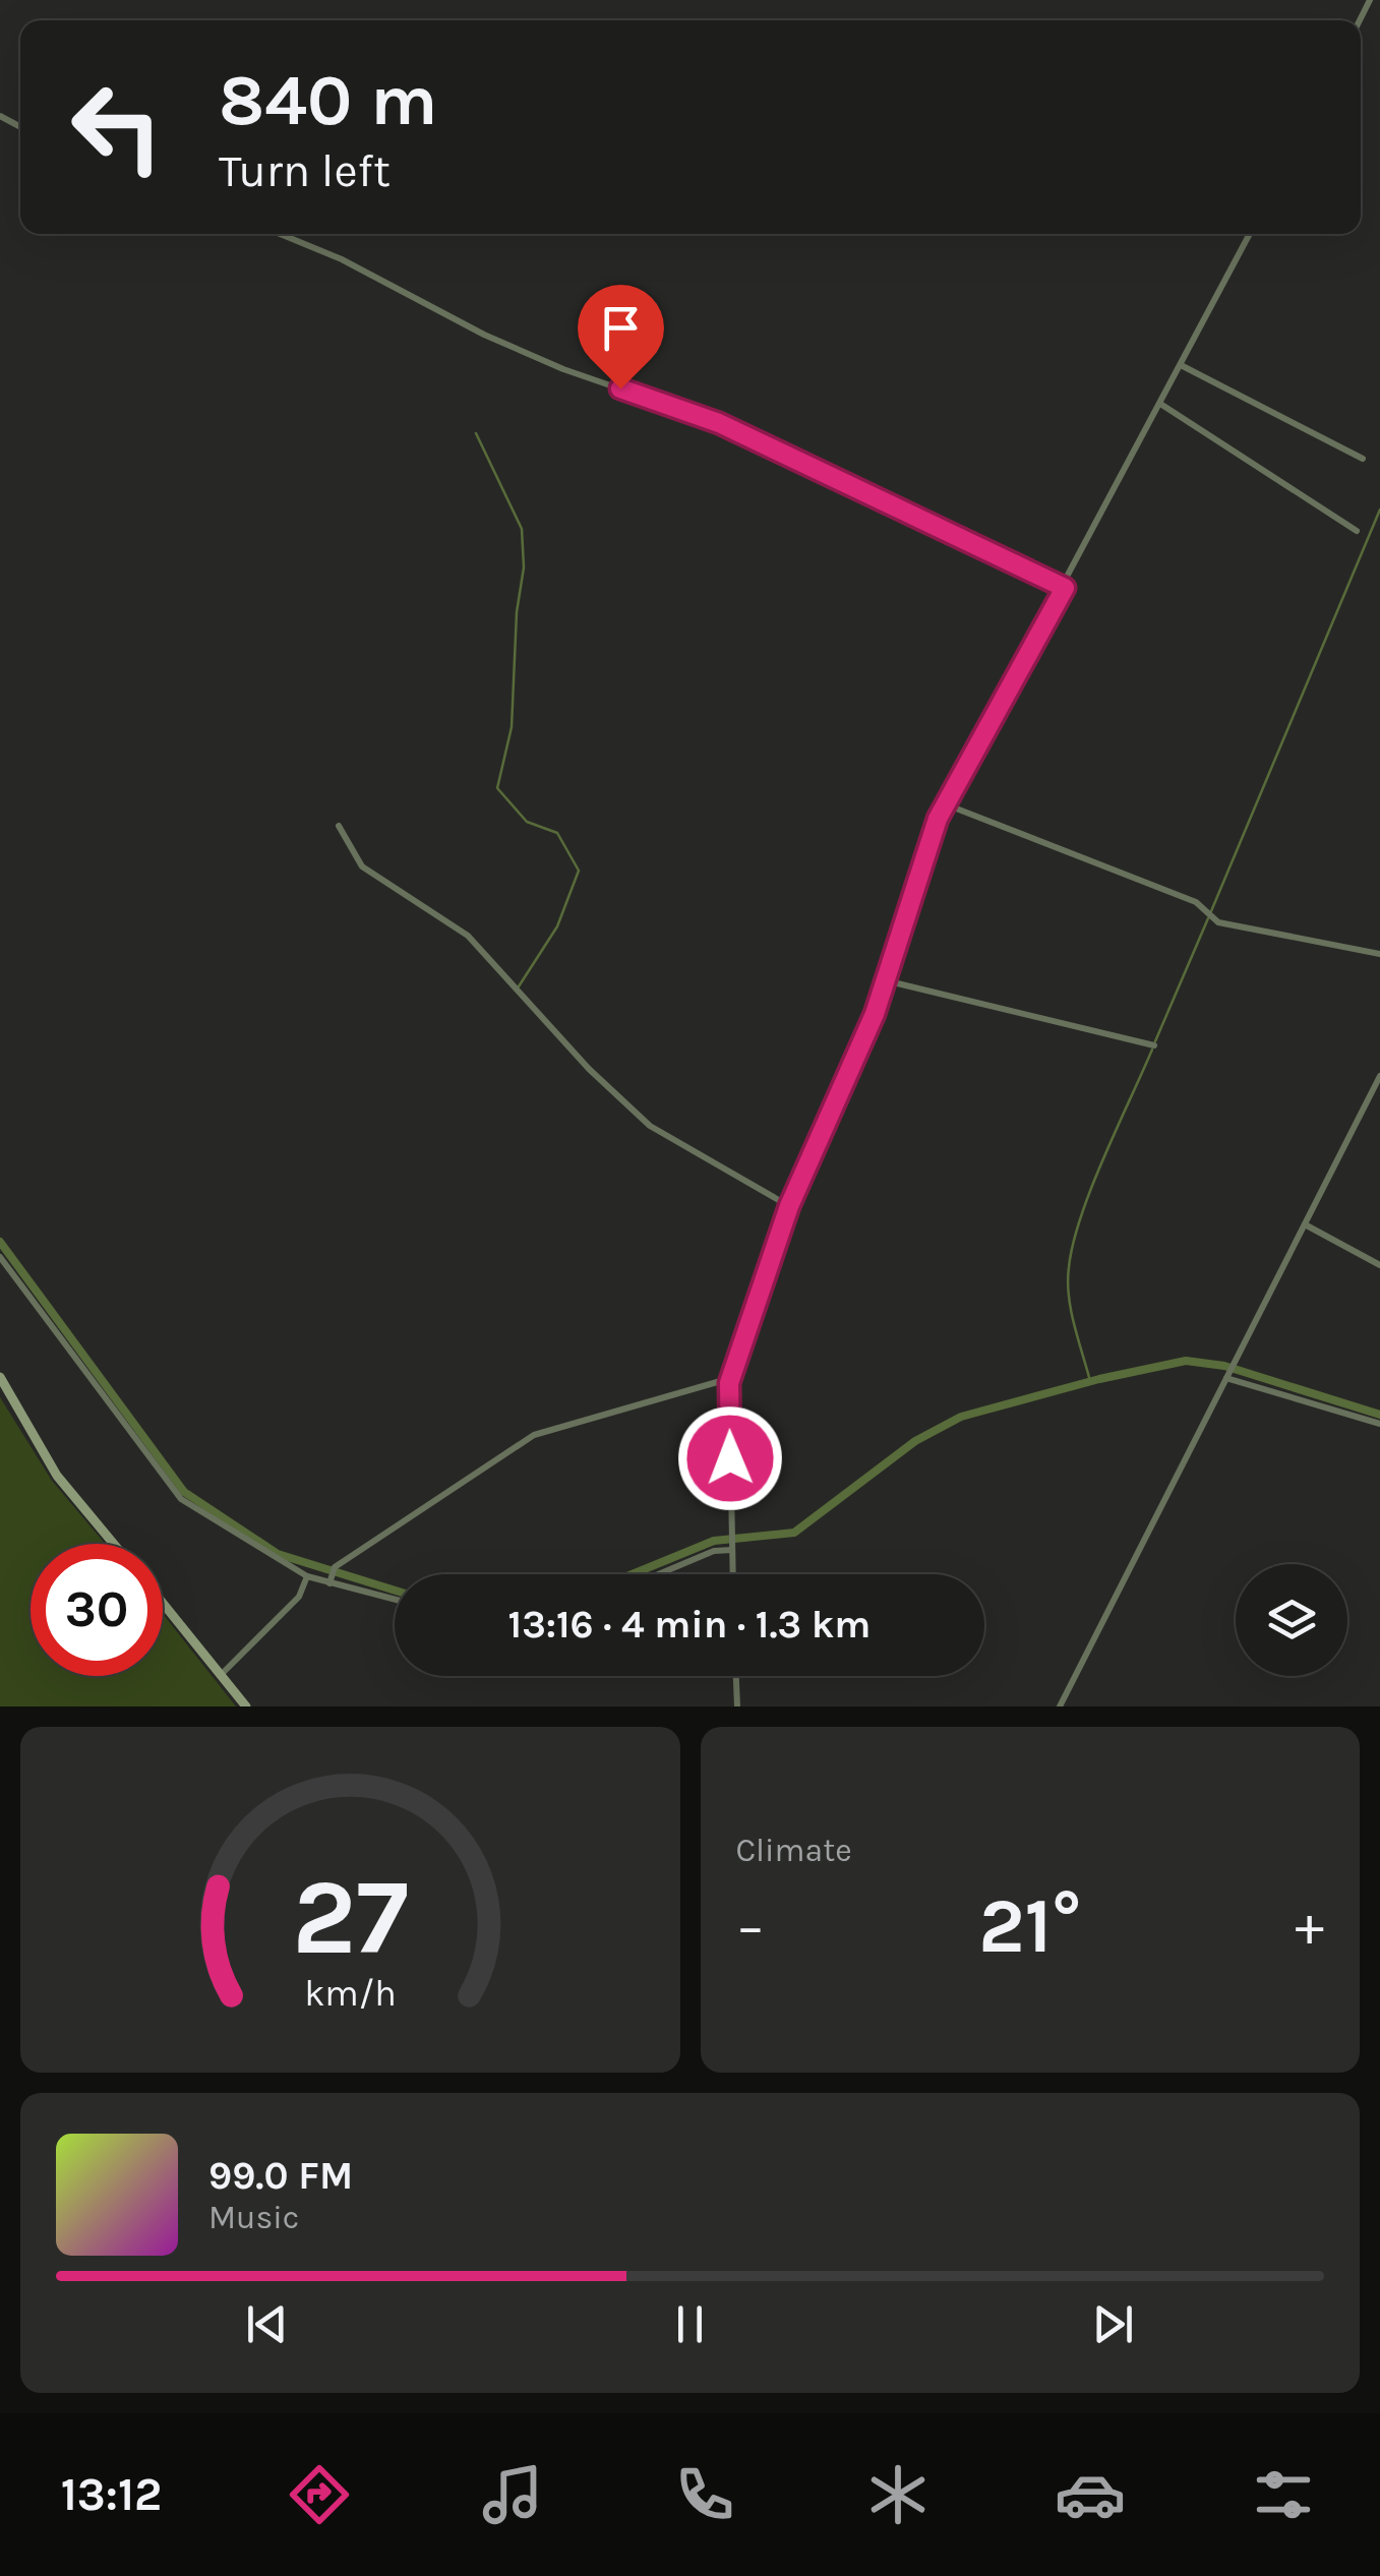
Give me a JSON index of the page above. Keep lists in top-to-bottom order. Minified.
{"page":{"turn":["840 m","Turn left"],"limit":"30","trip":"13:16 · 4 min · 1.3 km","tile":"Climate","heat":["−","21°","+"],"song":["99.0 FM","Music"],"tabs":"13:12","gauge":["27","km/h"]}}
